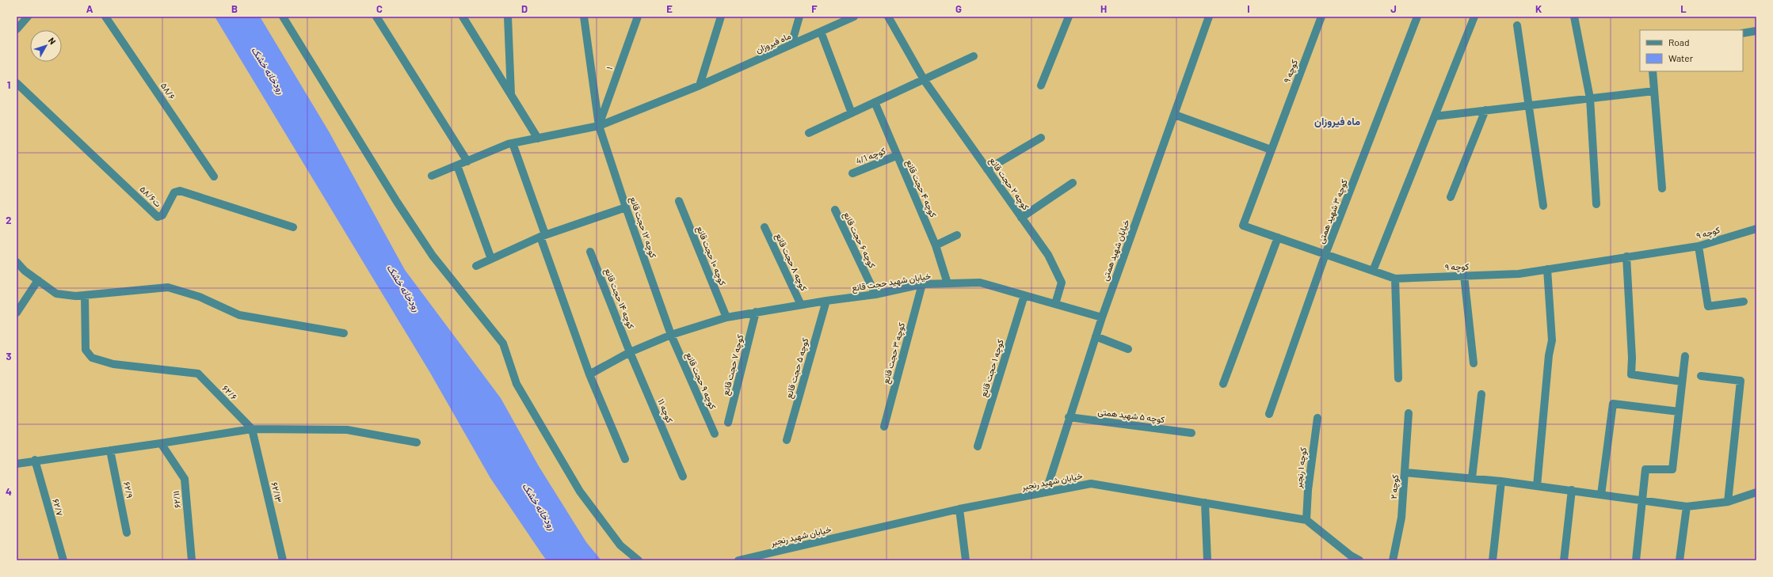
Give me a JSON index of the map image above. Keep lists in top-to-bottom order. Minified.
{"streets":{"street":["ماه فیروزان","۱","کوچه ۹","۵۸/۶","کوچه 4/1","کوچه ۲ حجت قانع","کوچه ۴ حجت قانع","۵۸/۶ت","کوچه ۳ شهید همتی","کوچه ۱۲ حجت قانع","کوچه ۶ حجت قانع","خیابان شهید همتی","کوچه ۱۰ حجت قانع","کوچه ۸ حجت قانع","خیابان شهید حجت قانع","کوچه ۱۴ حجت قانع","کوچه ۳ حجت قانع","کوچه ۷ حجت قانع","کوچه ۵ حجت قانع","کوچه ۱ حجت قانع","کوچه ۹ حجت قانع","۶۲/۶","کوچه ۱۱","کوچه ۵ شهید همتی","کوچه ۱ رنجبر","خیابان شهید رنجبر","کوچه ۲","۶۲/۹","۶۲/۱۳","۶۲/۱۱","۶۲/۷"]},"crossings":[["ماه فیروزان","۱"],["ماه فیروزان","کوچه ۱۲ حجت قانع"],["۱","کوچه ۱۲ حجت قانع"],["کوچه ۹","کوچه ۳ شهید همتی"],["کوچه 4/1","کوچه ۴ حجت قانع"],["کوچه ۲ حجت قانع","خیابان شهید حجت قانع"],["کوچه ۴ حجت قانع","خیابان شهید حجت قانع"],["کوچه ۱۲ حجت قانع","خیابان شهید حجت قانع"],["کوچه ۱۲ حجت قانع","کوچه ۹ حجت قانع"],["کوچه ۶ حجت قانع","خیابان شهید حجت قانع"],["خیابان شهید همتی","خیابان شهید حجت قانع"],["خیابان شهید همتی","کوچه ۵ شهید همتی"],["خیابان شهید همتی","خیابان شهید رنجبر"],["کوچه ۱۰ حجت قانع","خیابان شهید حجت قانع"],["کوچه ۸ حجت قانع","خیابان شهید حجت قانع"],["خیابان شهید حجت قانع","کوچه ۱۴ حجت قانع"],["خیابان شهید حجت قانع","کوچه ۳ حجت قانع"],["خیابان شهید حجت قانع","کوچه ۷ حجت قانع"],["خیابان شهید حجت قانع","کوچه ۵ حجت قانع"],["خیابان شهید حجت قانع","کوچه ۱ حجت قانع"],["خیابان شهید حجت قانع","کوچه ۹ حجت قانع"],["خیابان شهید حجت قانع","کوچه ۱۱"],["کوچه ۱۴ حجت قانع","کوچه ۱۱"],["۶۲/۶","۶۲/۱۳"],["کوچه ۱ رنجبر","خیابان شهید رنجبر"]],"districts":["ماه فیروزان"],"water":["رودخانه خشک"],"legend":["Road","Water"],"north":"top right","grid":{"columns":["A","B","C","D","E","F","G","H","I","J","K","L"],"rows":["1","2","3","4"]}}
